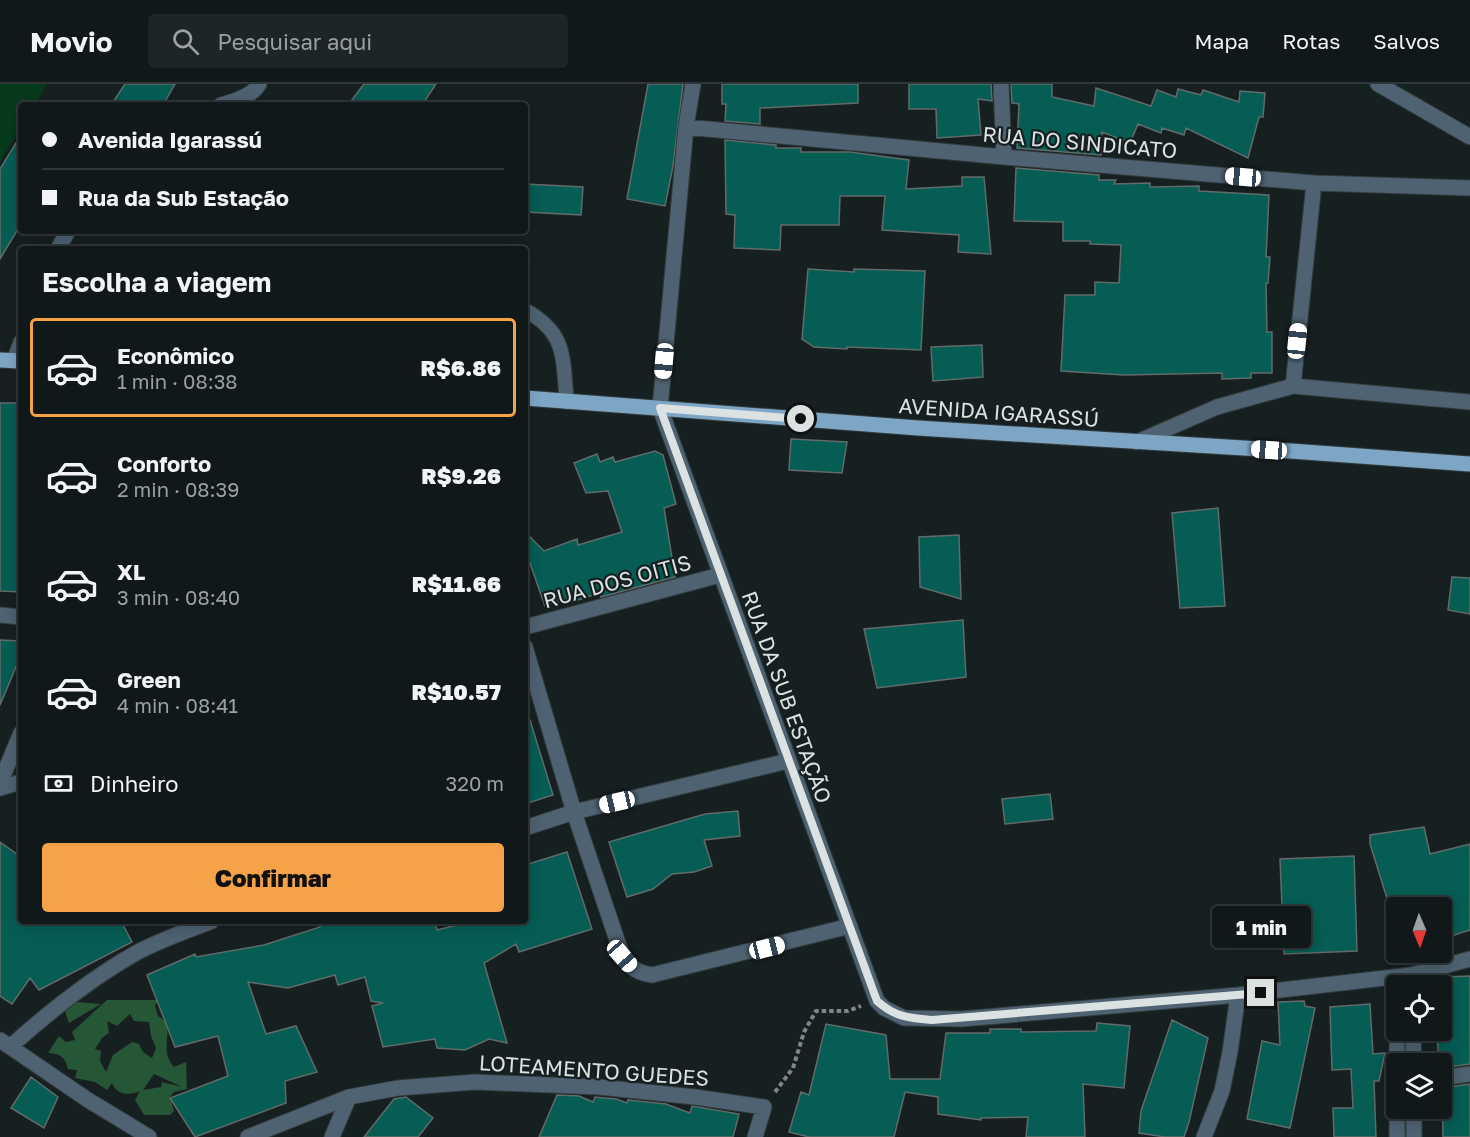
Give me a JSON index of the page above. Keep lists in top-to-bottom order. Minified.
{"streets":{"main road":["AVENIDA IGARASSÚ"],"street":["RUA DO SINDICATO","RUA DOS OITIS","RUA DA SUB ESTAÇÃO","LOTEAMENTO GUEDES"]},"crossings":[["AVENIDA IGARASSÚ","RUA DA SUB ESTAÇÃO"],["RUA DOS OITIS","RUA DA SUB ESTAÇÃO"]],"north":"bottom","page":{"header":"Movio","search":"Pesquisar aqui","nav":["Mapa","Rotas","Salvos"],"banner":["Avenida Igarassú","Rua da Sub Estação"],"heading":"Escolha a viagem","list":[{"name":"Econômico","note":"1 min · 08:38","value":"R$6.86"},{"name":"Conforto","note":"2 min · 08:39","value":"R$9.26"},{"name":"XL","note":"3 min · 08:40","value":"R$11.66"},{"name":"Green","note":"4 min · 08:41","value":"R$10.57"}],"pay":["Dinheiro","320 m"],"buttons":"Confirmar","bubble":"1 min"}}
